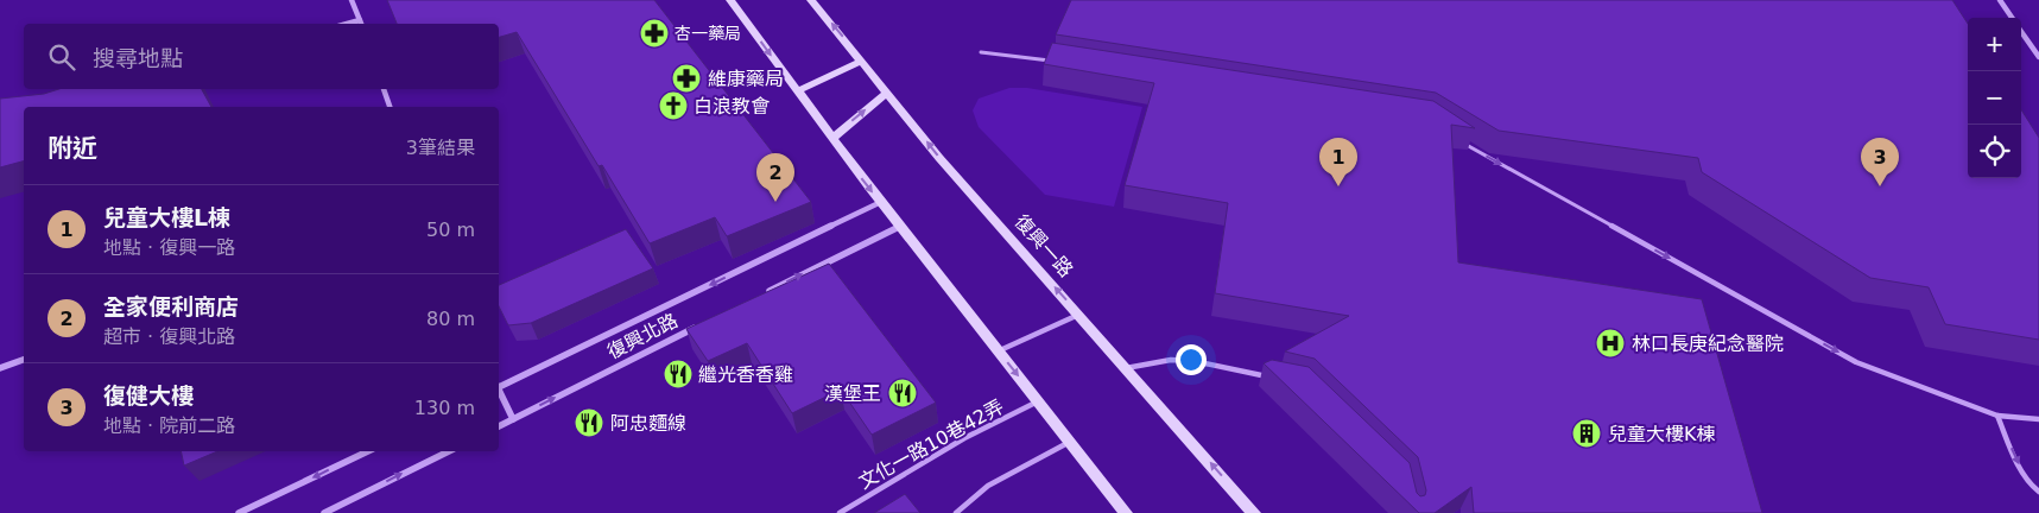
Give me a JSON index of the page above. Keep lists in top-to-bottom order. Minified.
{"streets":{"main road":["復興一路"],"street":["復興北路"],"lane":["文化一路10巷42弄"]},"places":{"pharmacy":["杏一藥局","維康藥局"],"church":["白浪教會"],"hospital":["林口長庚紀念醫院"],"restaurant":["繼光香香雞","漢堡王","阿忠麵線"],"building":["兒童大樓K棟"]},"page":{"map_buttons":["+","−"],"search":"搜尋地點","heading":["附近","3筆結果"],"pins":["1","3","2"],"list":[{"mark":"1","name":"兒童大樓L棟","note":"地點 · 復興一路","value":"50 m"},{"mark":"2","name":"全家便利商店","note":"超市 · 復興北路","value":"80 m"},{"mark":"3","name":"復健大樓","note":"地點 · 院前二路","value":"130 m"}]}}
